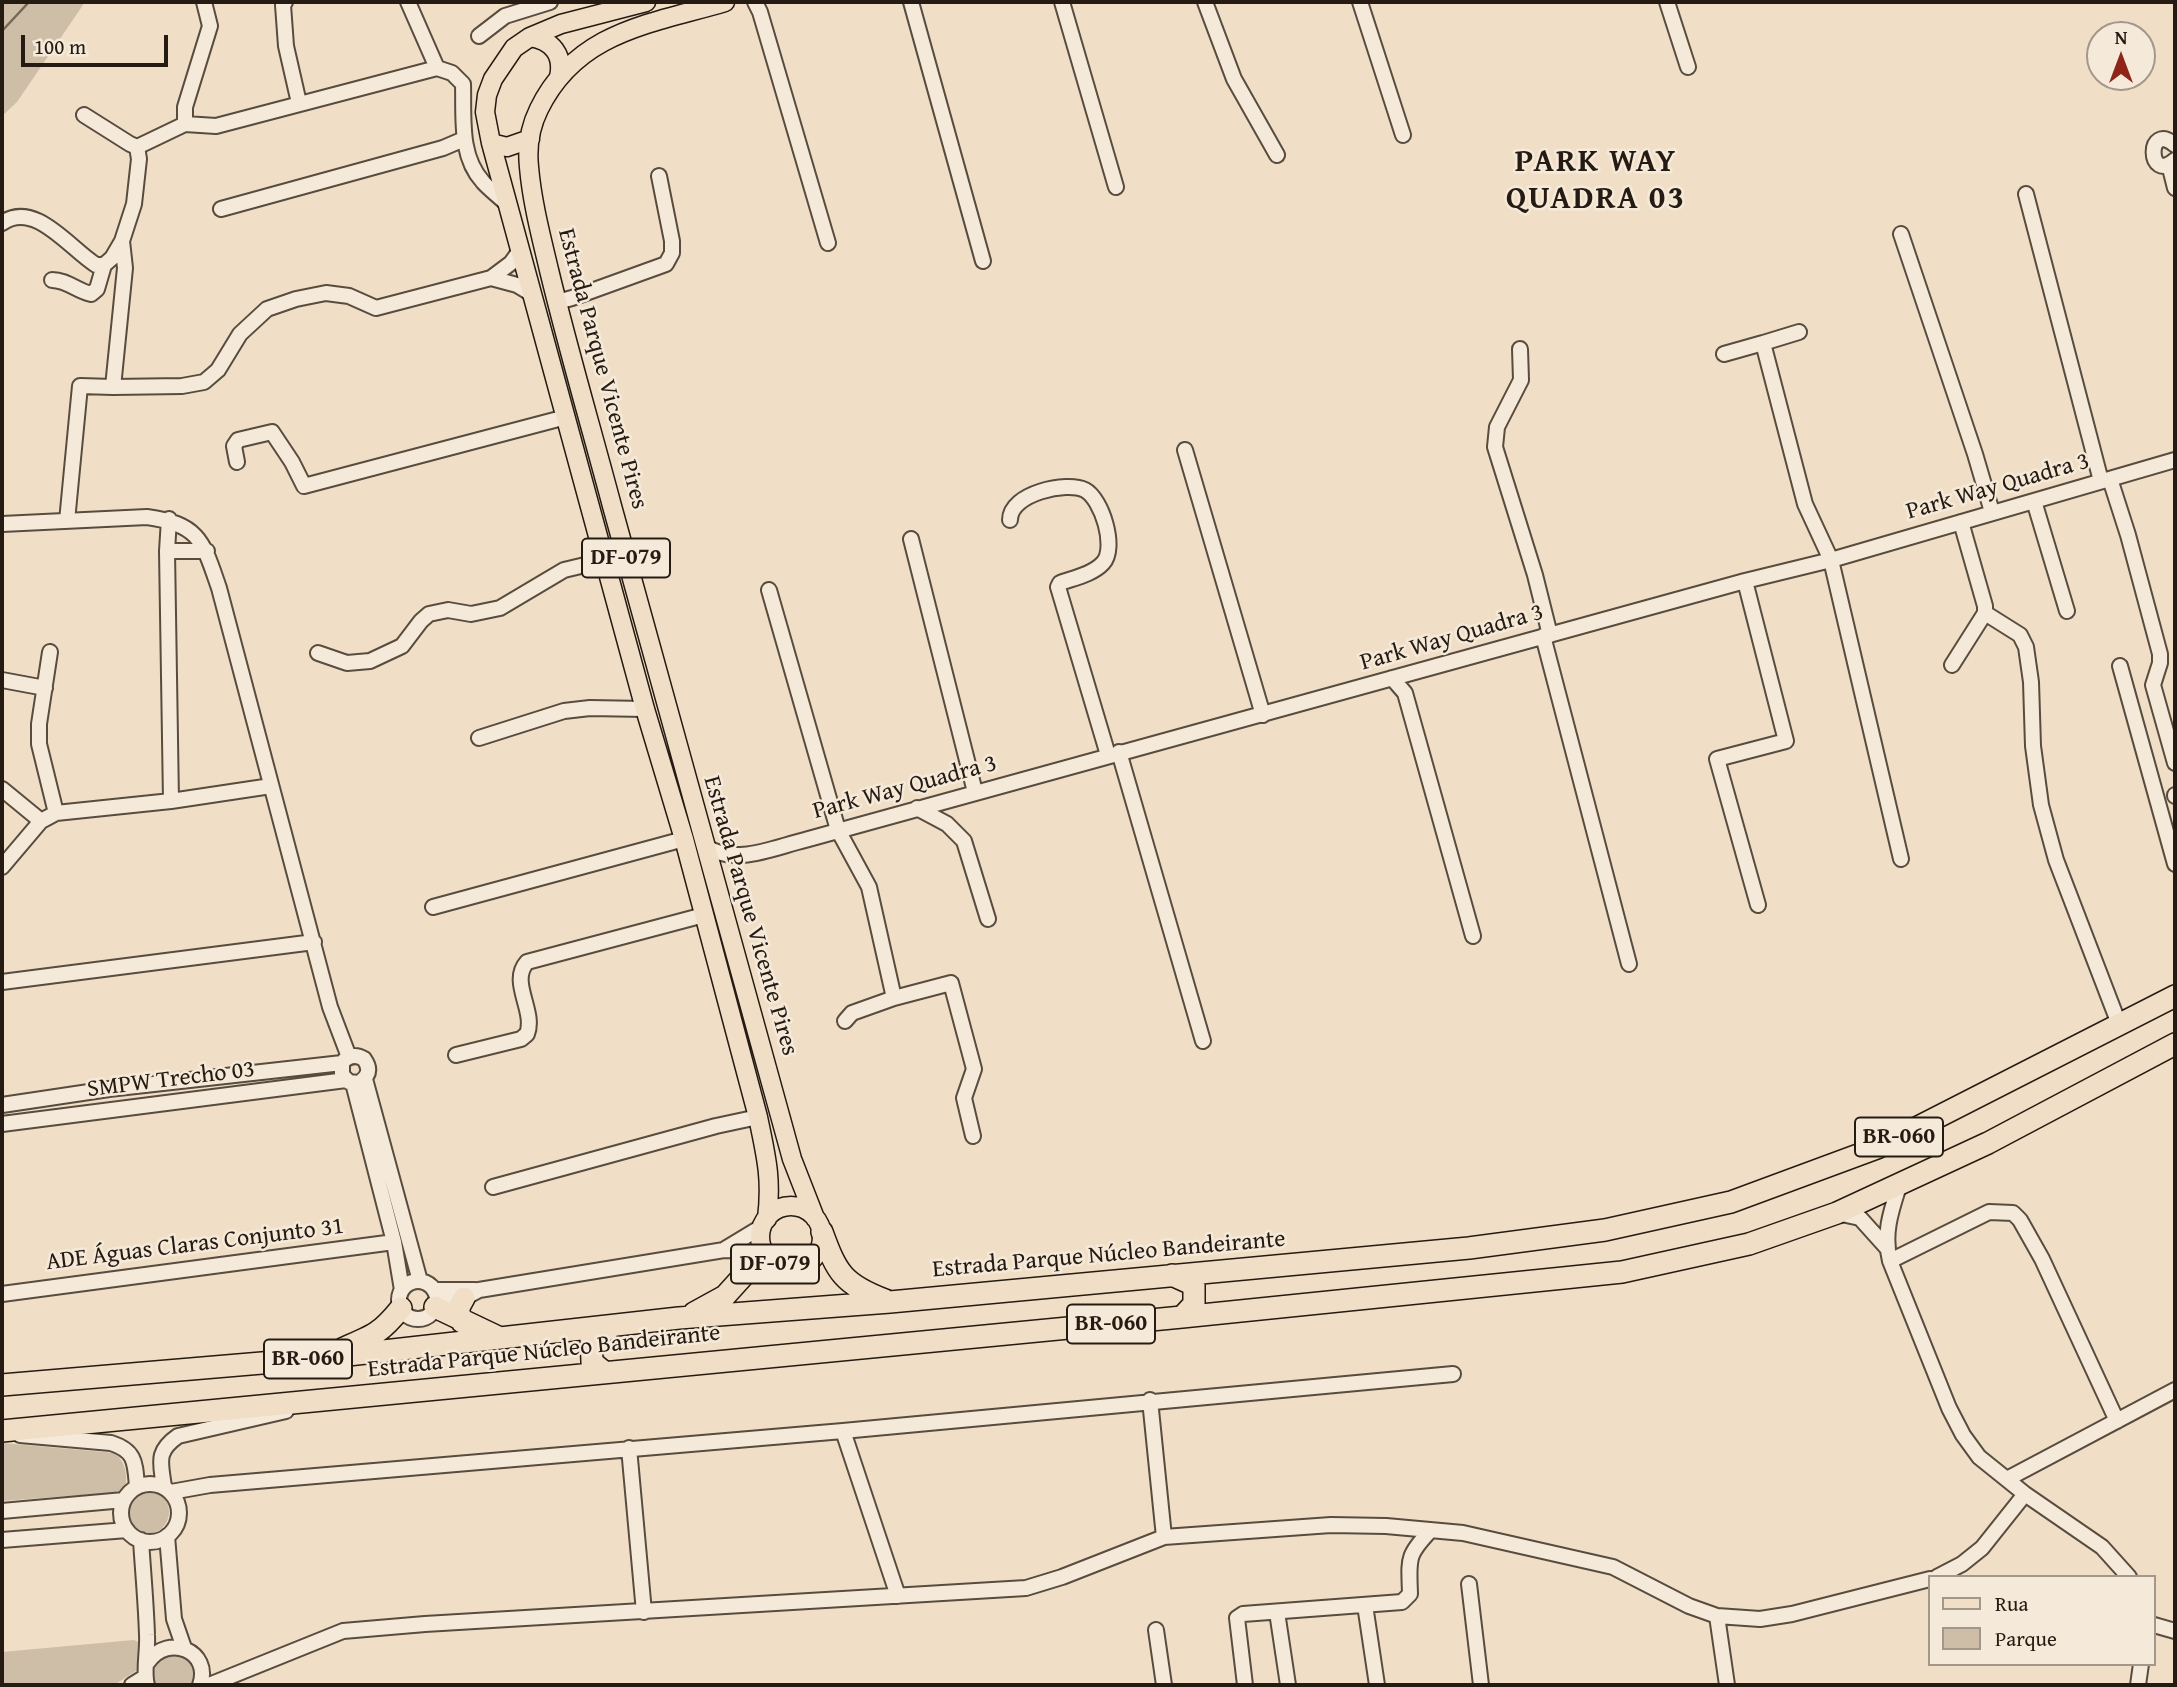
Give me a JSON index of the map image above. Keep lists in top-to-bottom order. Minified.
{"streets":{"highway":["BR-060","Estrada Parque Núcleo Bandeirante"],"main road":["Estrada Parque Vicente Pires","DF-079"],"street":["Park Way Quadra 3","SMPW Trecho 03","ADE Águas Claras Conjunto 31"]},"crossings":[["Estrada Parque Vicente Pires","Park Way Quadra 3"],["Estrada Parque Vicente Pires","DF-079"]],"districts":["PARK WAY QUADRA 03"],"legend":["Rua","Parque"],"scale_bar":"100 m","north":"top"}
